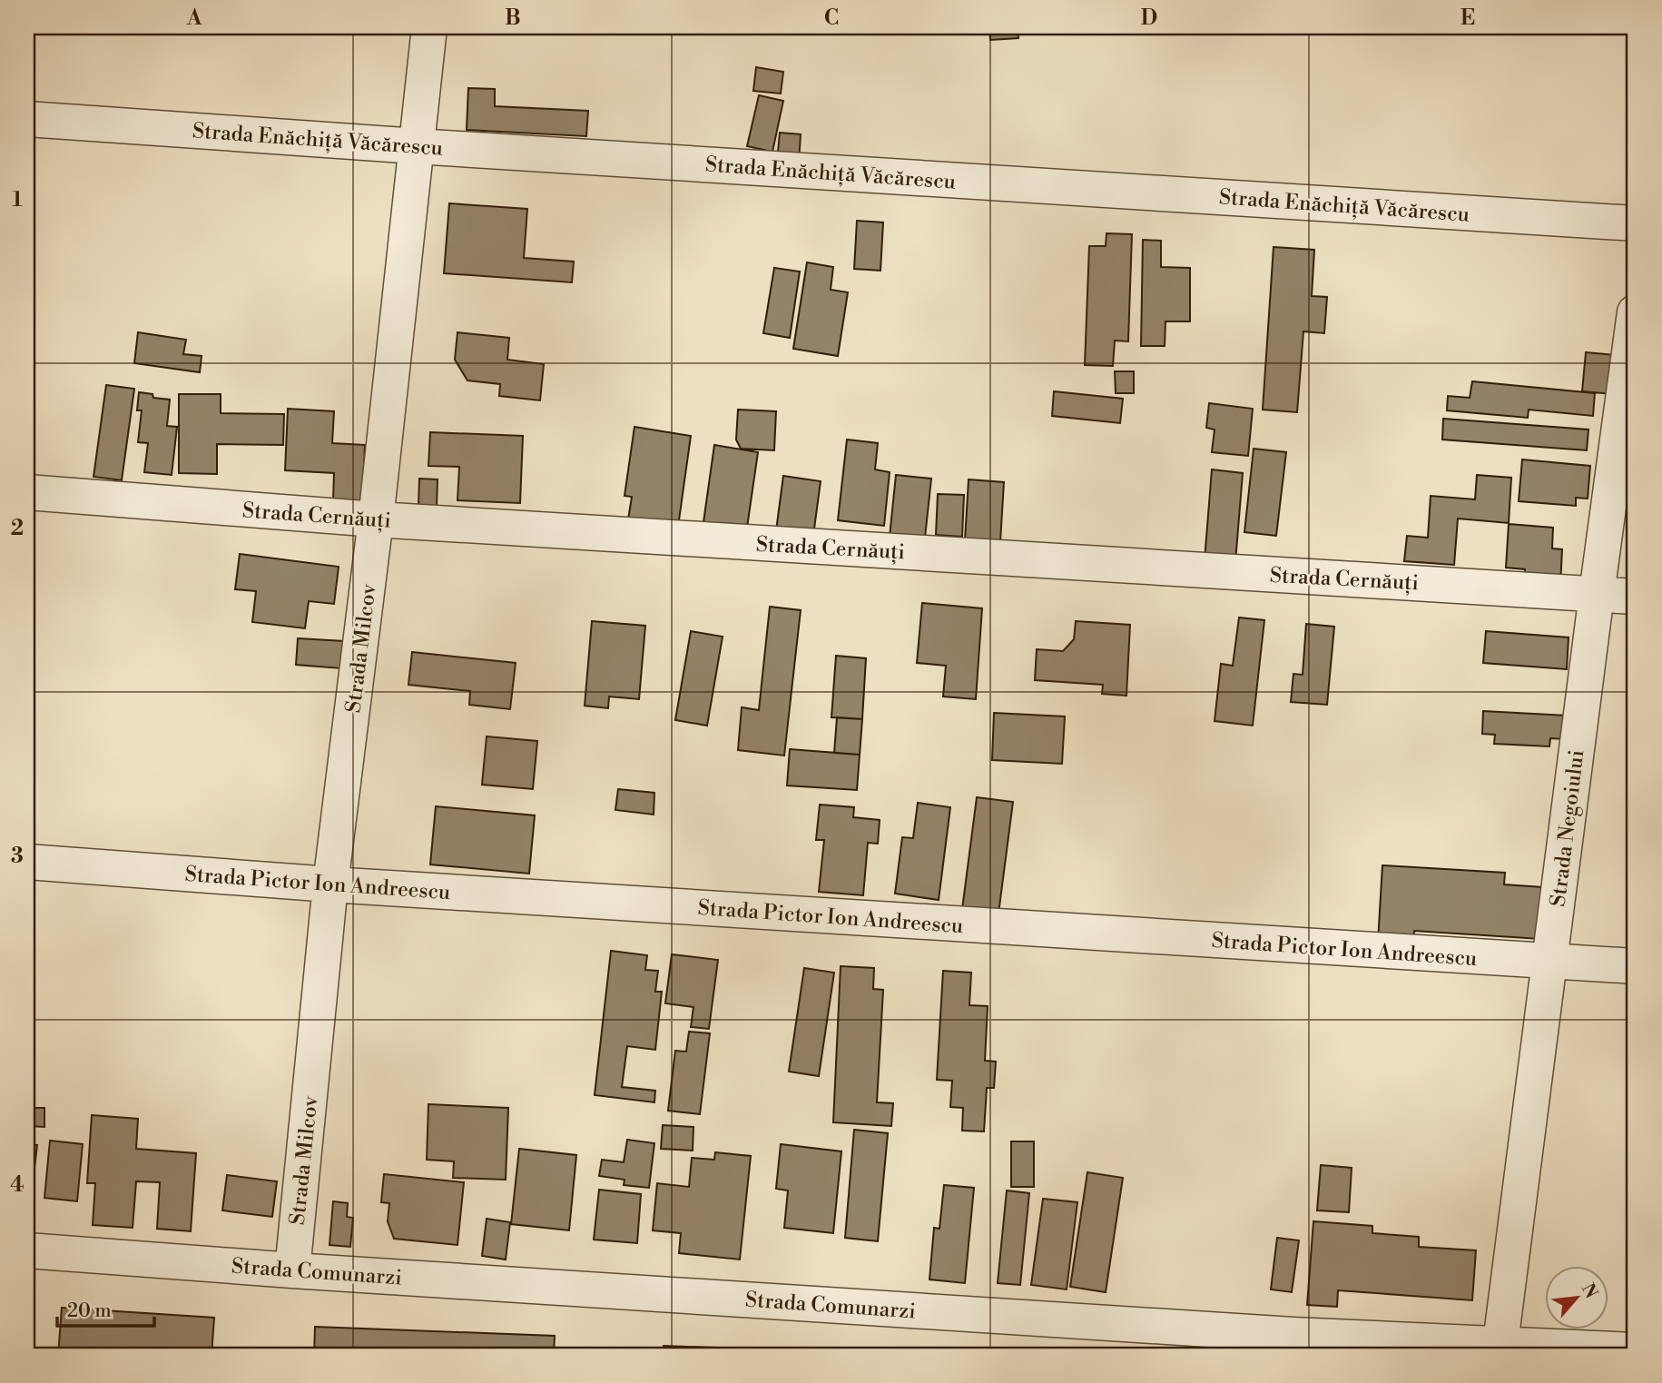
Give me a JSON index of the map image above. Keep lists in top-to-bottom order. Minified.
{"streets":{"street":["Strada Enăchiță Văcărescu","Strada Cernăuți","Strada Milcov","Strada Negoiului","Strada Pictor Ion Andreescu","Strada Comunarzi"]},"crossings":[["Strada Enăchiță Văcărescu","Strada Milcov"],["Strada Cernăuți","Strada Milcov"],["Strada Cernăuți","Strada Negoiului"],["Strada Milcov","Strada Pictor Ion Andreescu"],["Strada Milcov","Strada Comunarzi"],["Strada Negoiului","Strada Pictor Ion Andreescu"],["Strada Negoiului","Strada Comunarzi"]],"scale_bar":"20 m","north":"top right","grid":{"columns":["A","B","C","D","E"],"rows":["1","2","3","4"]}}
